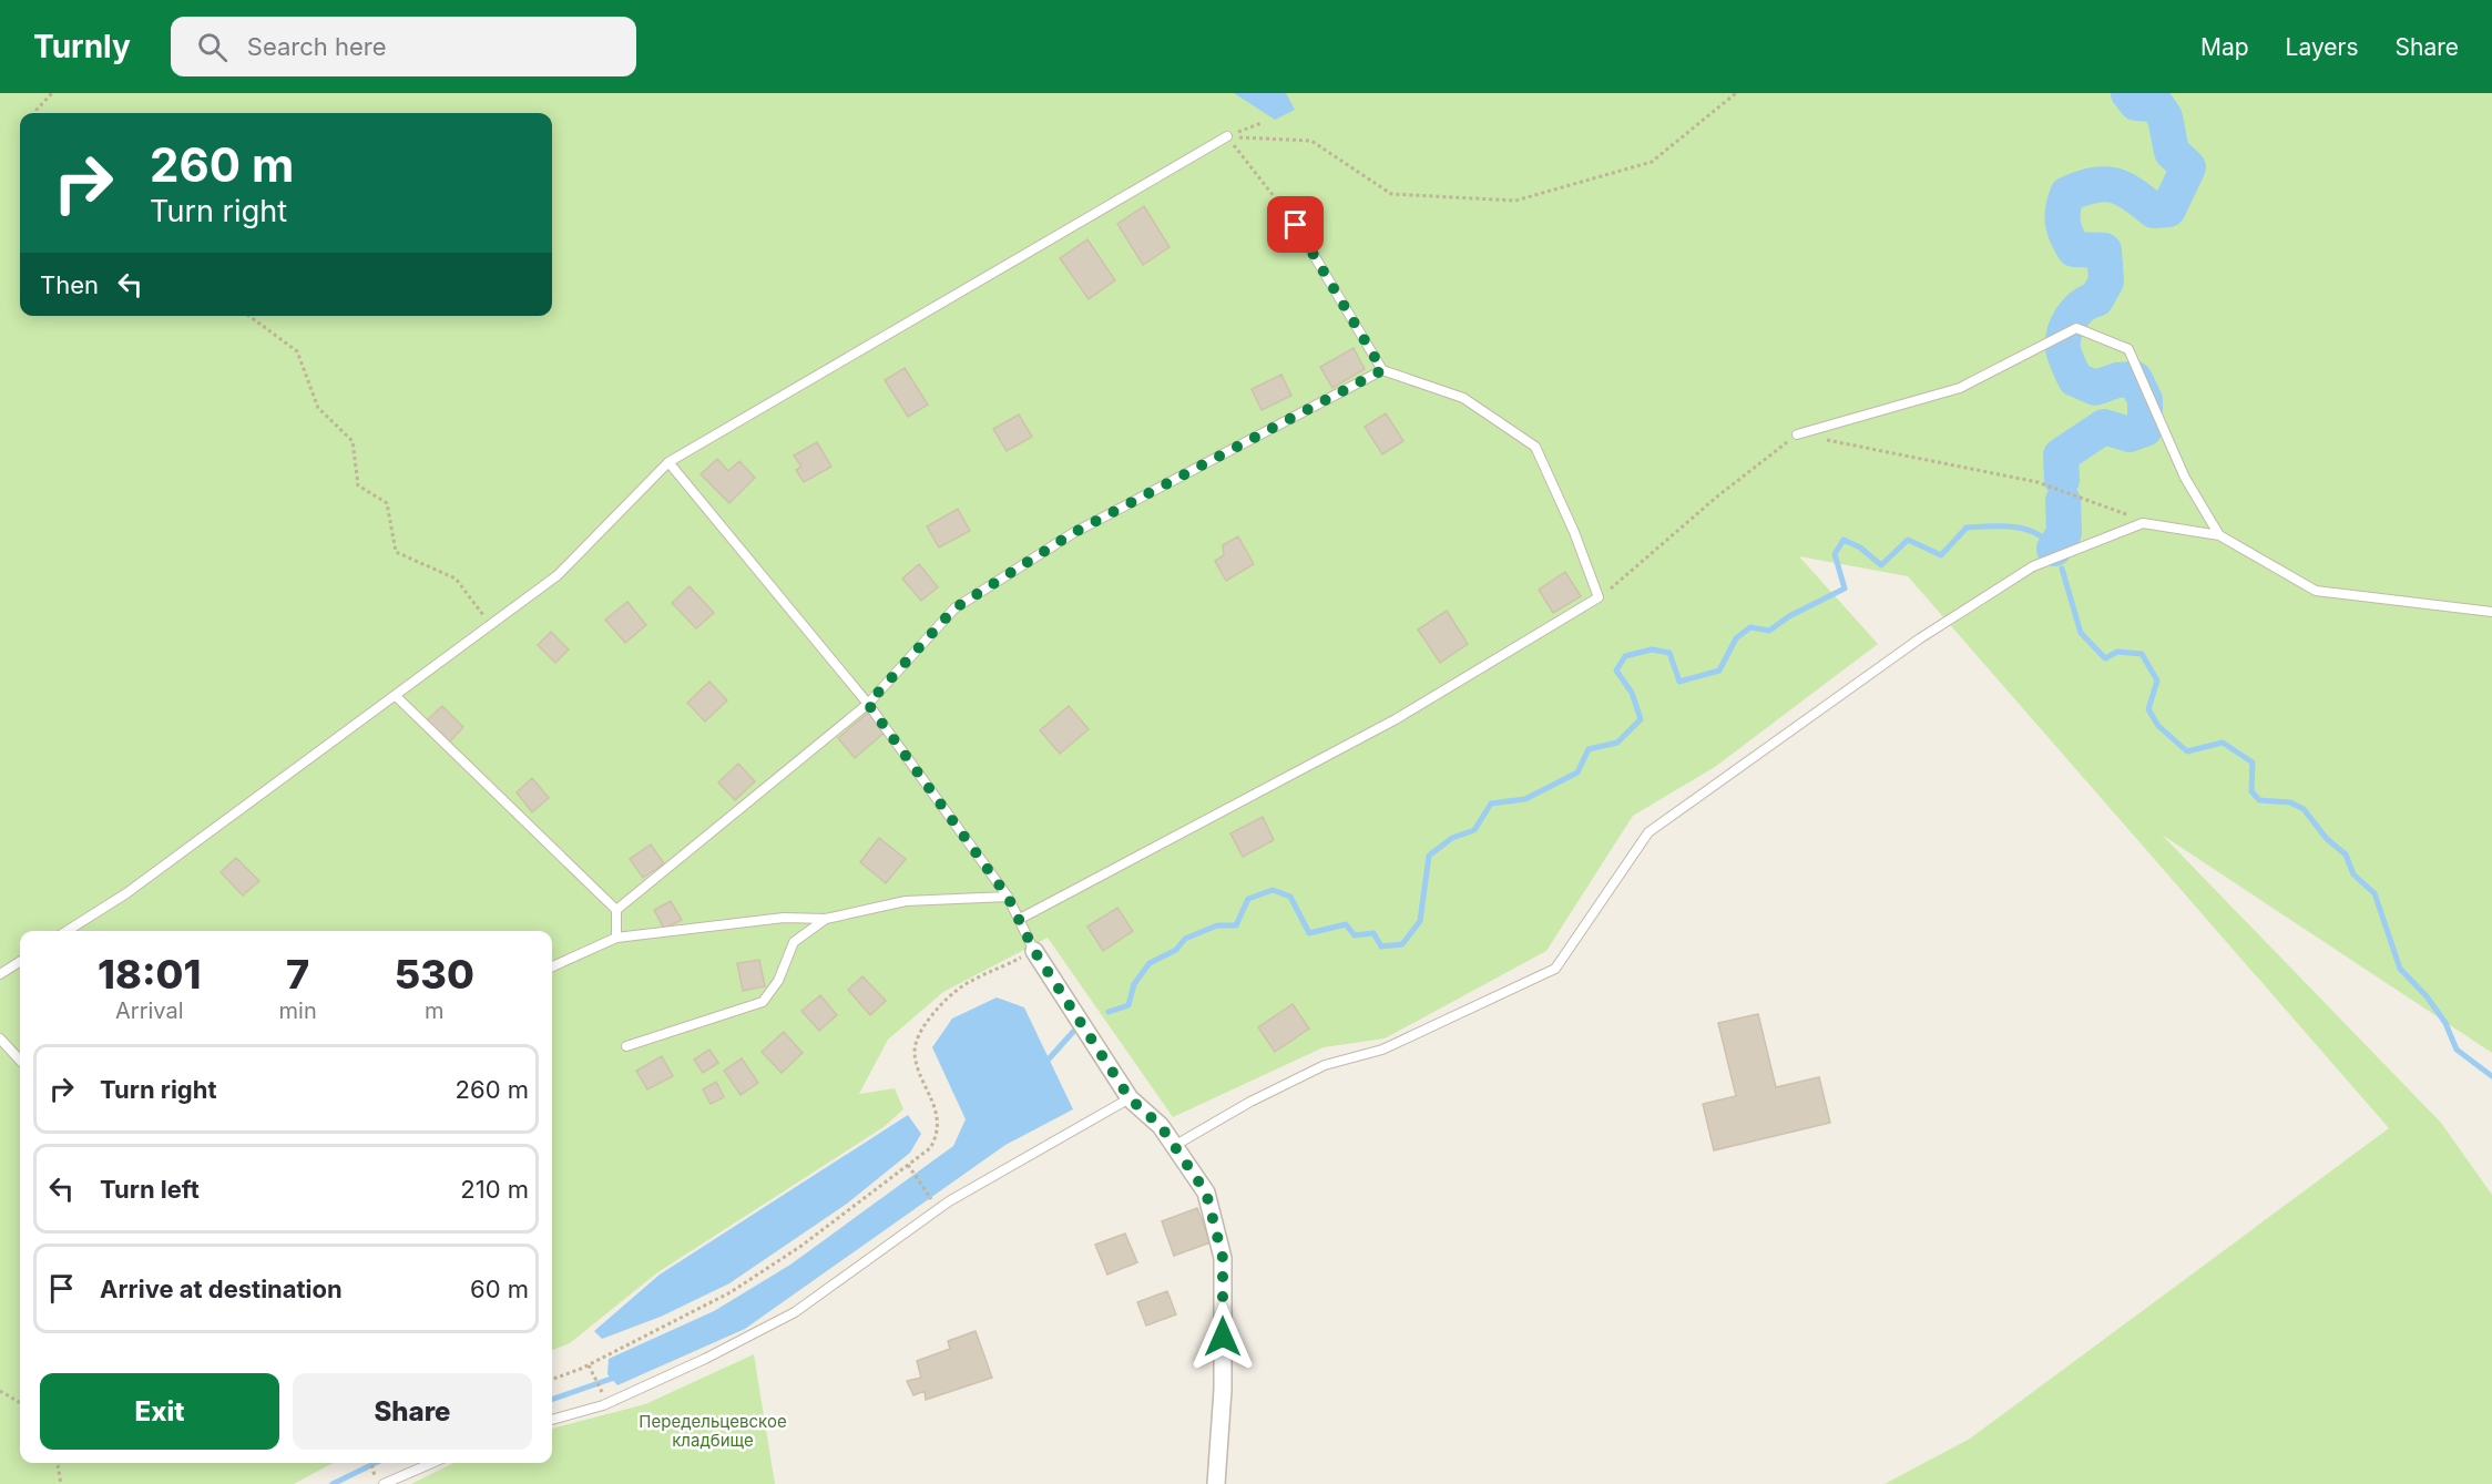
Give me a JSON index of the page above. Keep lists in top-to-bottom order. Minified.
{"parks":["Передельцевское кладбище"],"page":{"header":"Turnly","search":"Search here","nav":["Map","Layers","Share"],"turn":["260 m","Turn right"],"then":"Then","eta":["18:01","Arrival","7","min","530","m"],"list":[{"name":"Turn right","value":"260 m"},{"name":"Turn left","value":"210 m"},{"name":"Arrive at destination","value":"60 m"}],"buttons":["Exit","Share"]}}
